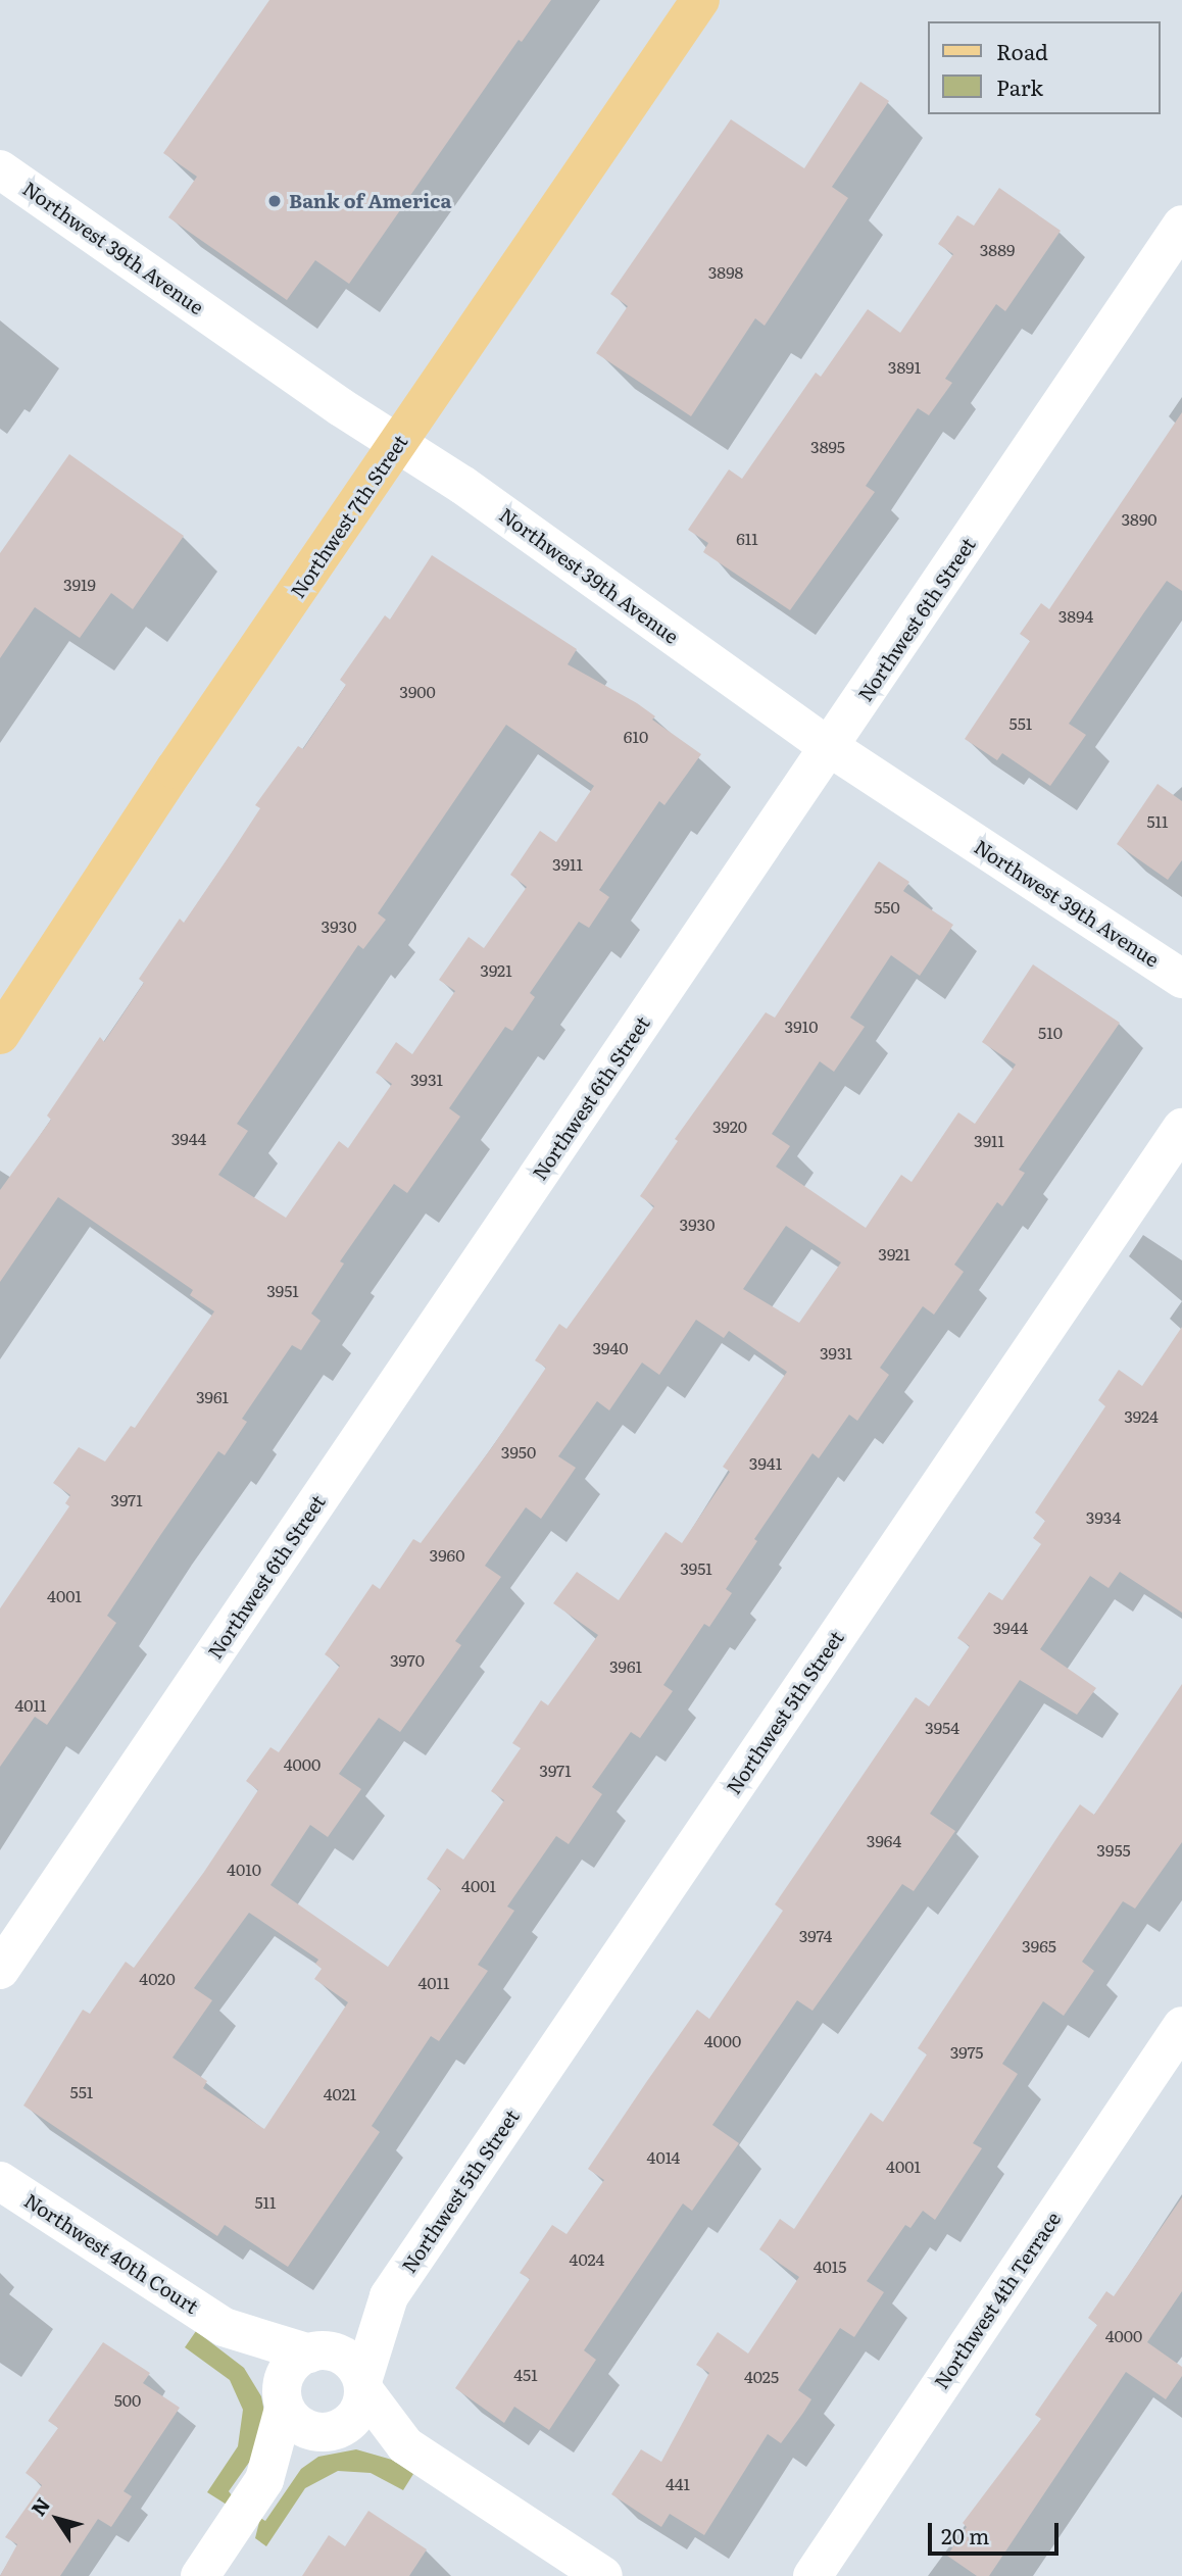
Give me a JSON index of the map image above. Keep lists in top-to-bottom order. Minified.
{"streets":{"main road":["Northwest 7th Street"],"street":["Northwest 39th Avenue","Northwest 6th Street","Northwest 5th Street","Northwest 40th Court","Northwest 4th Terrace"]},"crossings":[["Northwest 39th Avenue","Northwest 7th Street"],["Northwest 39th Avenue","Northwest 6th Street"],["Northwest 5th Street","Northwest 40th Court"]],"places":["Bank of America"],"house_numbers":["3889","3898","3891","3895","3890","611","3919","3894","3900","551","610","511","3911","550","3930","3921","3910","510","3931","3920","3944","3911","3930","3921","3951","3940","3931","3961","3924","3950","3941","3971","3934","3960","3951","4001","3944","3970","3961","4011","3954","4000","3971","3964","3955","4010","4001","3974","3965","4020","4011","4000","3975","551","4021","4014","4001","511","4024","4015","4000","451","4025","500","441"],"legend":["Road","Park"],"scale_bar":"20 m","north":"top left"}
